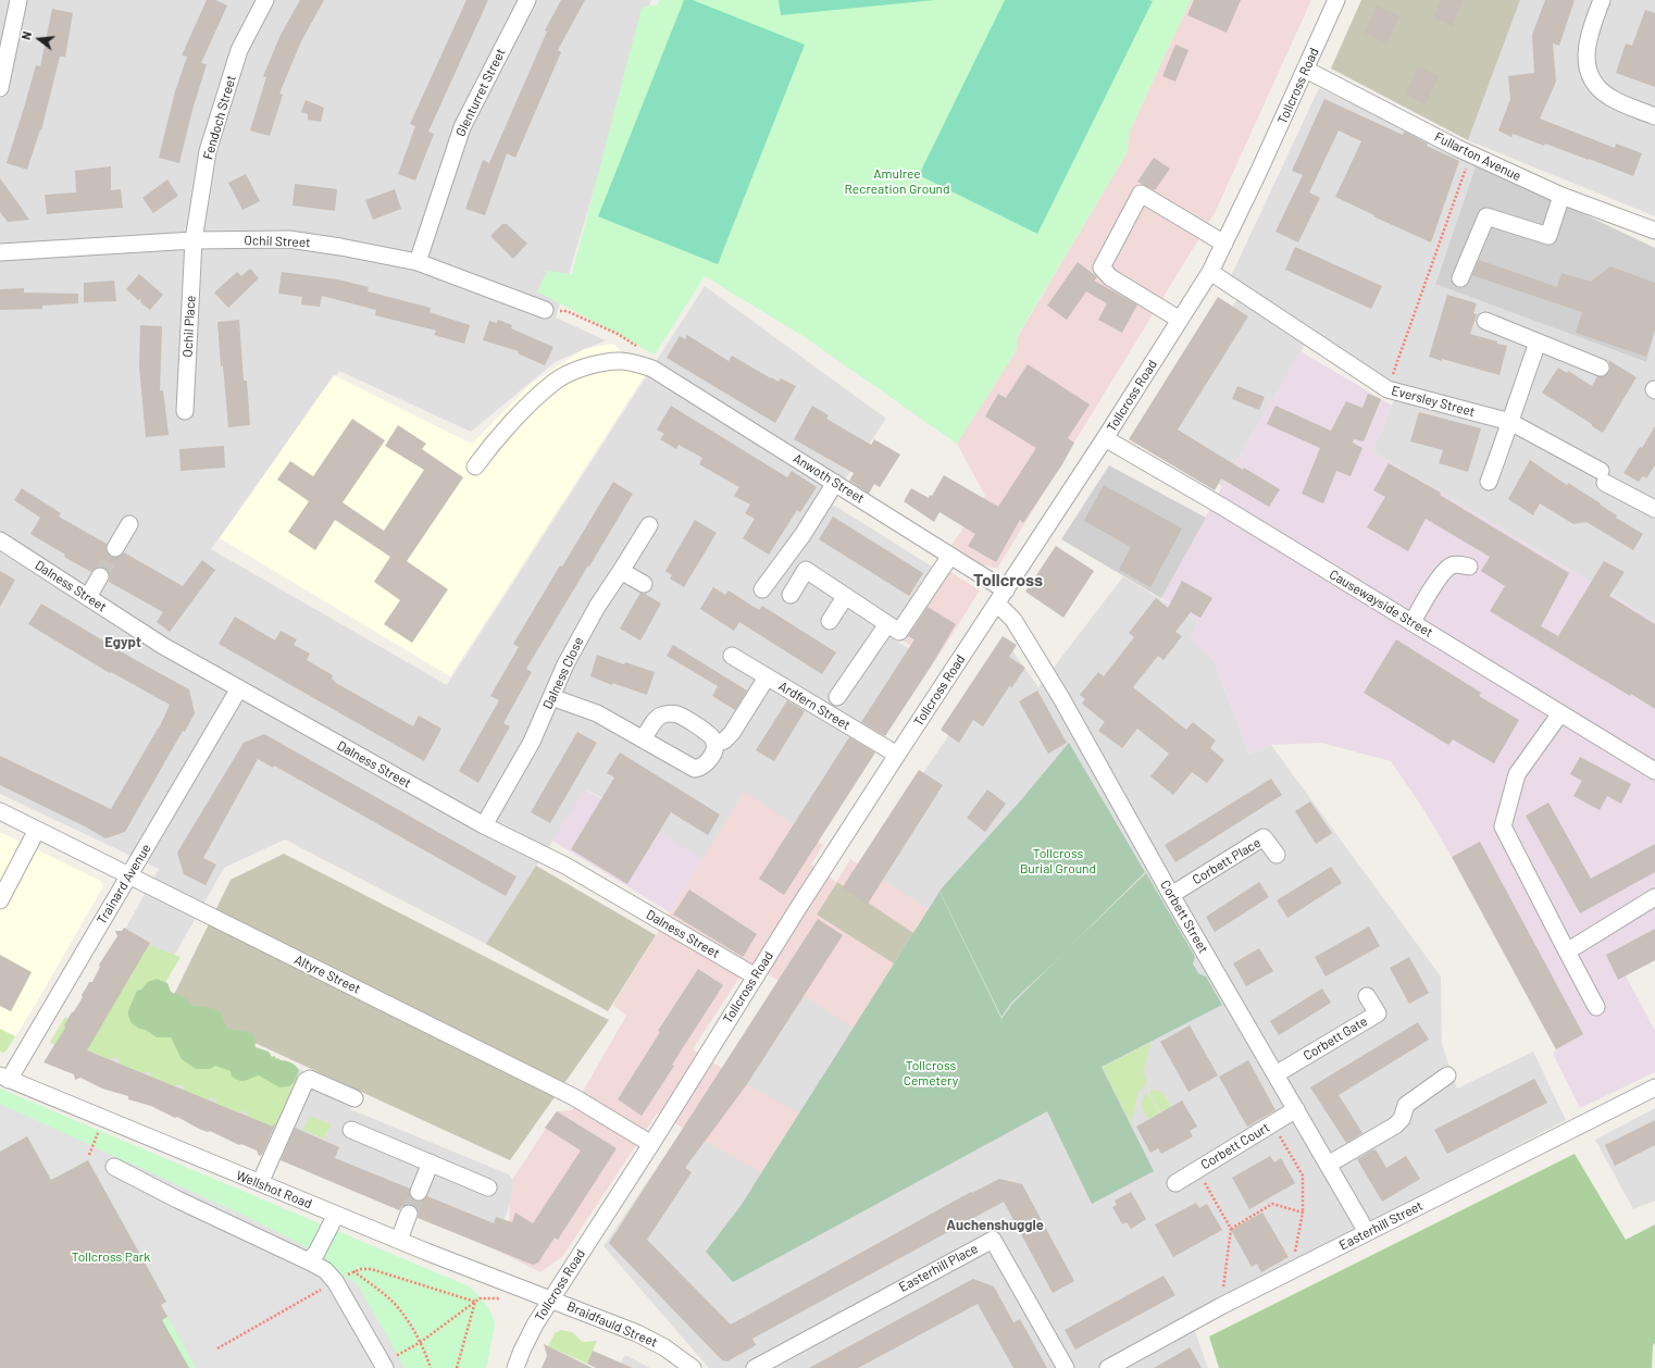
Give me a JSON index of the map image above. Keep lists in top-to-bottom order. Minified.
{"streets":{"street":["Tollcross Road","Glenturret Street","Fendoch Street","Fullarton Avenue","Ochil Street","Ochil Place","Eversley Street","Anwoth Street","Dalness Street","Causewayside Street","Dalness Close","Ardfern Street","Corbett Place","Trainard Avenue","Corbett Street","Altyre Street","Corbett Gate","Corbett Court","Wellshot Road","Easterhill Street","Easterhill Place","Braidfauld Street"]},"crossings":[["Tollcross Road","Fullarton Avenue"],["Tollcross Road","Eversley Street"],["Tollcross Road","Anwoth Street"],["Tollcross Road","Dalness Street"],["Tollcross Road","Causewayside Street"],["Tollcross Road","Ardfern Street"],["Tollcross Road","Corbett Street"],["Tollcross Road","Altyre Street"],["Tollcross Road","Wellshot Road"],["Tollcross Road","Braidfauld Street"],["Glenturret Street","Ochil Street"],["Fendoch Street","Ochil Street"],["Fendoch Street","Ochil Place"],["Ochil Street","Ochil Place"],["Anwoth Street","Corbett Street"],["Dalness Street","Dalness Close"],["Dalness Street","Trainard Avenue"],["Corbett Place","Corbett Street"],["Trainard Avenue","Altyre Street"],["Trainard Avenue","Wellshot Road"],["Corbett Street","Corbett Gate"],["Corbett Street","Corbett Court"],["Corbett Street","Easterhill Street"],["Wellshot Road","Braidfauld Street"]],"districts":["Tollcross","Egypt","Auchenshuggle"],"parks":["Amulree Recreation Ground","Tollcross Burial Ground","Tollcross Cemetery","Tollcross Park"],"north":"left"}
